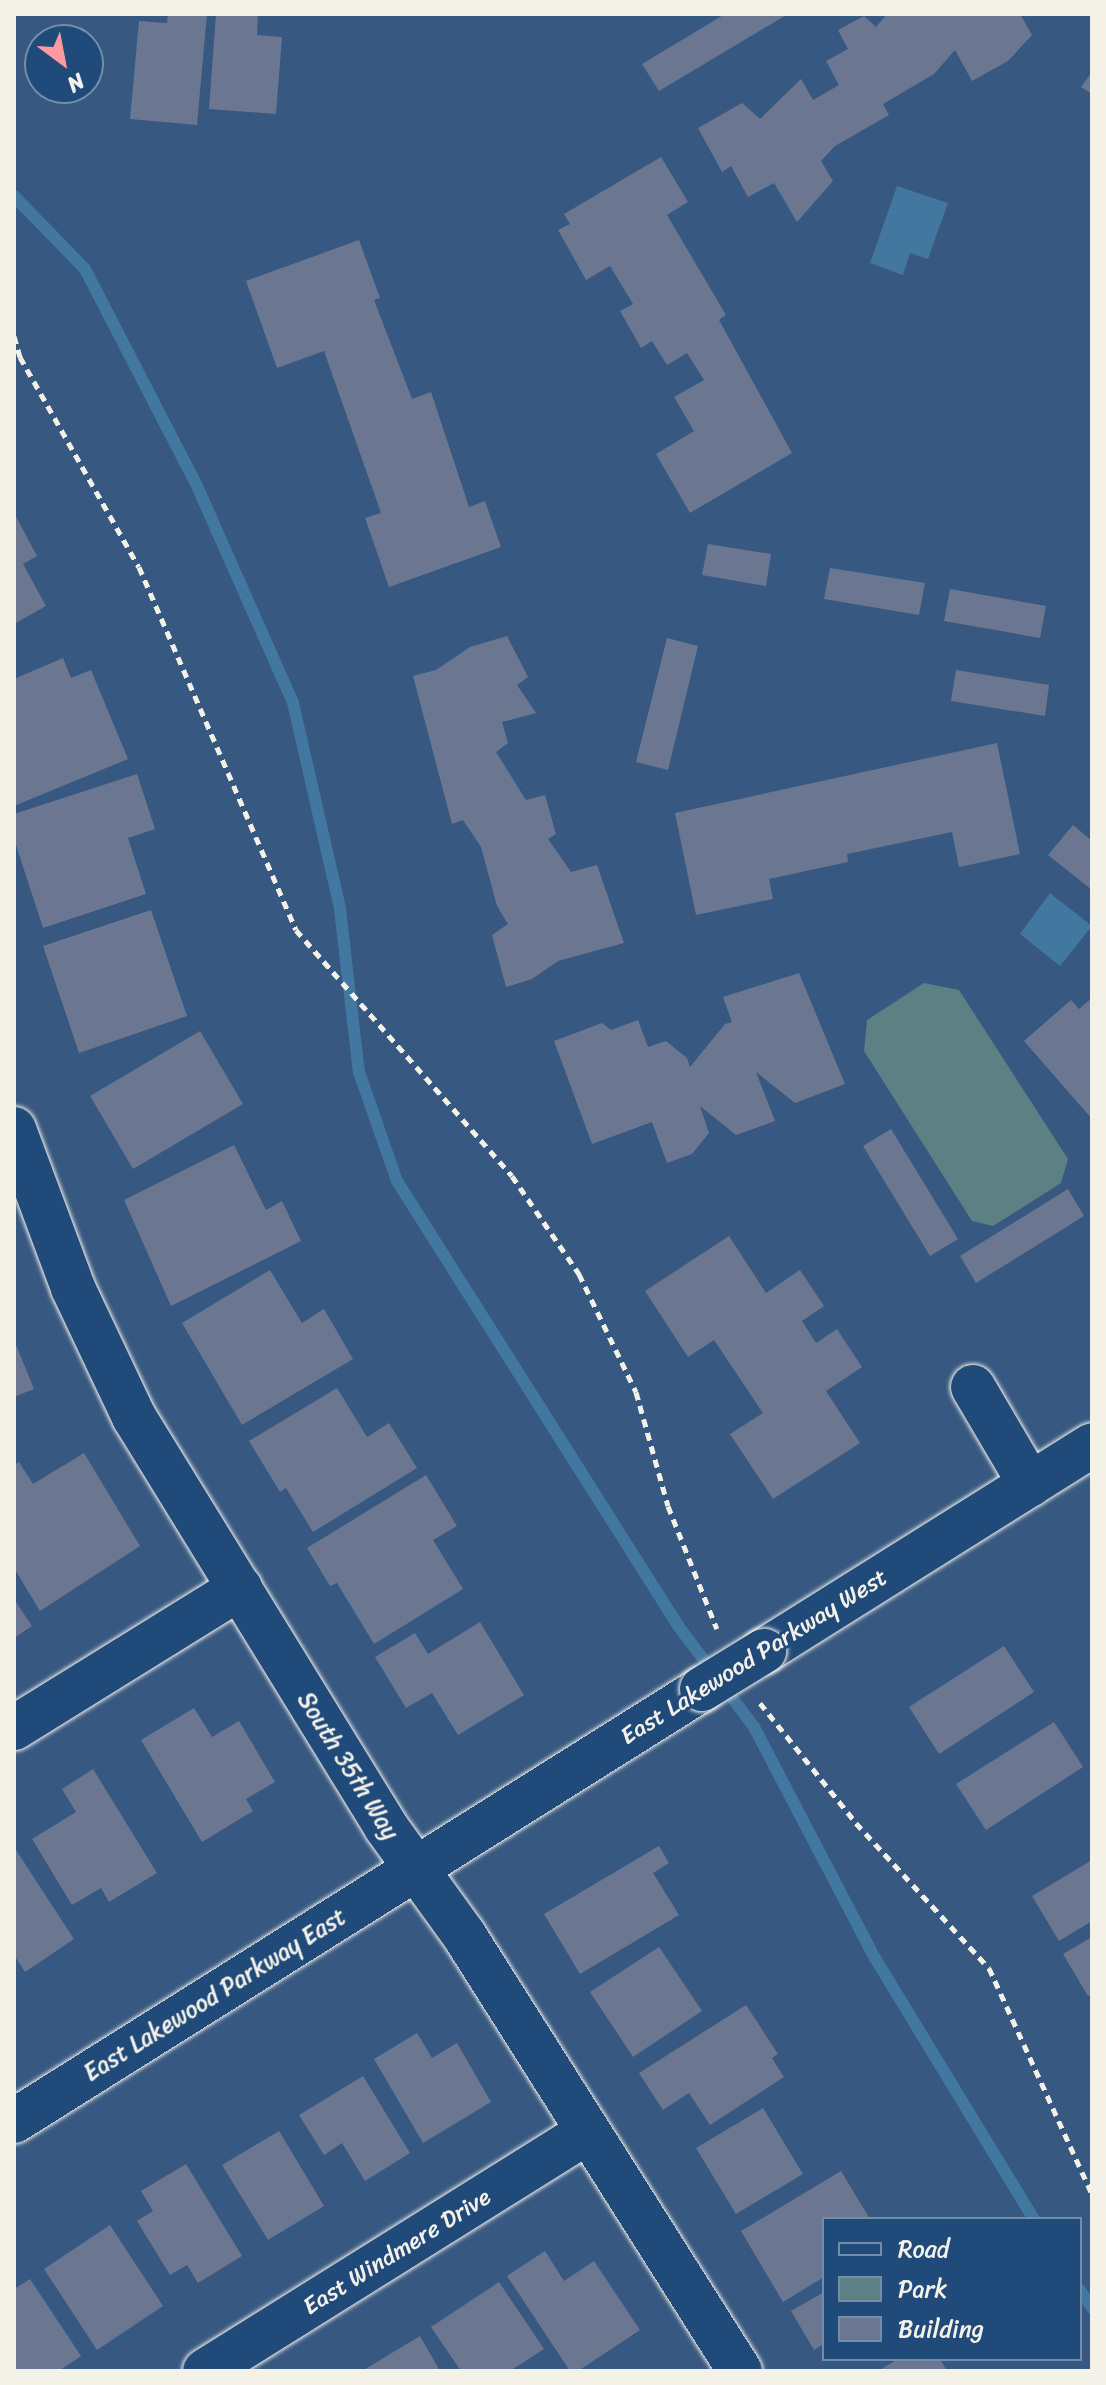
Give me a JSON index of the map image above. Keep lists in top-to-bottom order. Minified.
{"streets":{"street":["East Lakewood Parkway West","South 35th Way","East Lakewood Parkway East","East Windmere Drive"]},"crossings":[["East Lakewood Parkway West","South 35th Way"],["East Lakewood Parkway West","East Lakewood Parkway East"],["South 35th Way","East Lakewood Parkway East"],["South 35th Way","East Windmere Drive"]],"legend":["Road","Park","Building"],"north":"bottom right"}
